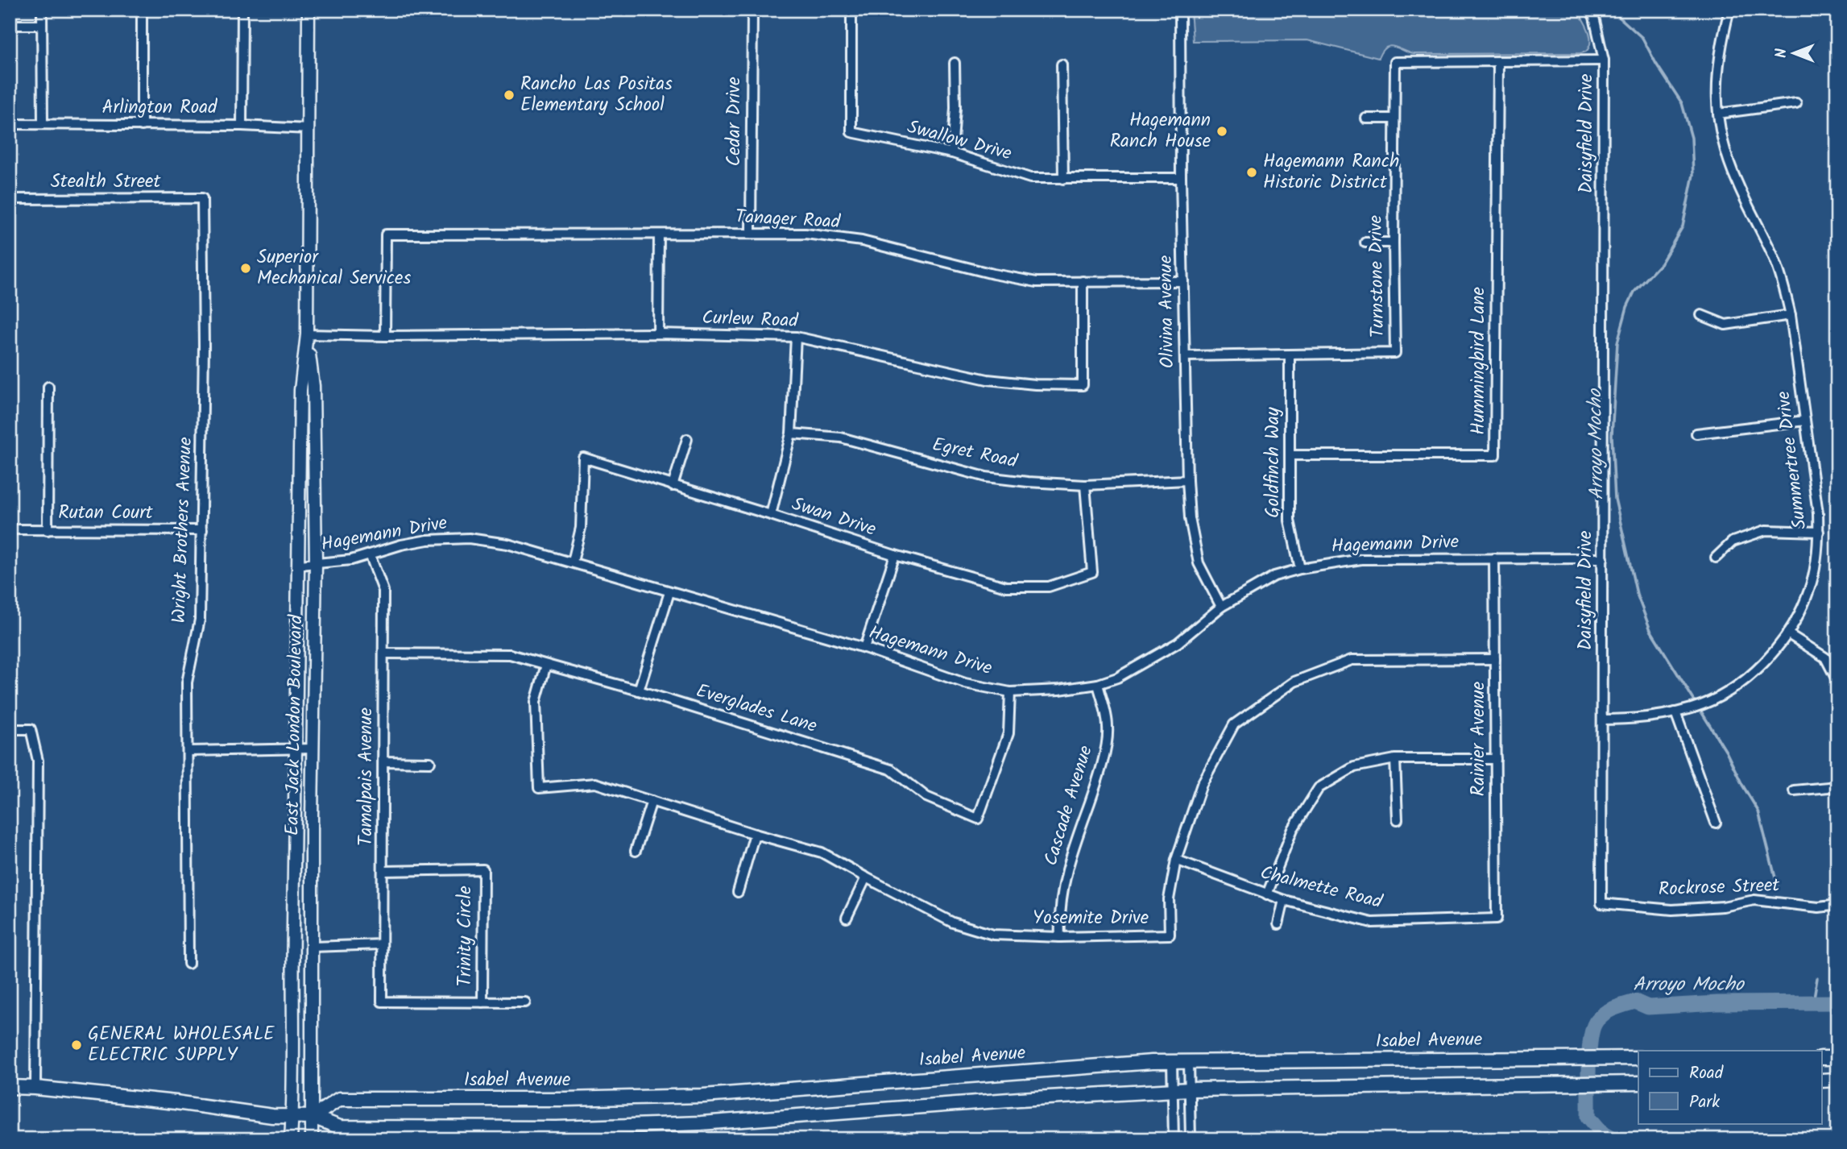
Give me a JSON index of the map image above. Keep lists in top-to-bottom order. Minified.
{"streets":{"highway":["Isabel Avenue"],"main road":["East Jack London Boulevard"],"street":["Arlington Road","Cedar Drive","Daisyfield Drive","Swallow Drive","Stealth Street","Tanager Road","Turnstone Drive","Olivina Avenue","Curlew Road","Hummingbird Lane","Egret Road","Summertree Drive","Goldfinch Way","Rutan Court","Swan Drive","Wright Brothers Avenue","Hagemann Drive","Everglades Lane","Rainier Avenue","Tamalpais Avenue","Cascade Avenue","Chalmette Road","Rockrose Street","Yosemite Drive","Trinity Circle"]},"crossings":[["Arlington Road","East Jack London Boulevard"],["Cedar Drive","Tanager Road"],["Daisyfield Drive","Turnstone Drive"],["Daisyfield Drive","Summertree Drive"],["Daisyfield Drive","Hagemann Drive"],["Daisyfield Drive","Rockrose Street"],["Swallow Drive","Olivina Avenue"],["Stealth Street","Wright Brothers Avenue"],["Tanager Road","Olivina Avenue"],["Tanager Road","Curlew Road"],["Turnstone Drive","Olivina Avenue"],["Turnstone Drive","Hummingbird Lane"],["Turnstone Drive","Goldfinch Way"],["Olivina Avenue","Egret Road"],["Olivina Avenue","Hagemann Drive"],["Curlew Road","East Jack London Boulevard"],["Hummingbird Lane","Goldfinch Way"],["Egret Road","Swan Drive"],["Goldfinch Way","Hagemann Drive"],["Rutan Court","Wright Brothers Avenue"],["Swan Drive","Hagemann Drive"],["Hagemann Drive","Everglades Lane"],["Hagemann Drive","East Jack London Boulevard"],["Hagemann Drive","Rainier Avenue"],["Hagemann Drive","Tamalpais Avenue"],["Hagemann Drive","Cascade Avenue"],["Everglades Lane","Tamalpais Avenue"],["Everglades Lane","Yosemite Drive"],["East Jack London Boulevard","Isabel Avenue"],["Rainier Avenue","Chalmette Road"],["Rainier Avenue","Yosemite Drive"],["Tamalpais Avenue","Trinity Circle"],["Cascade Avenue","Yosemite Drive"],["Chalmette Road","Yosemite Drive"]],"water":["Arroyo Mocho"],"places":["Rancho Las Positas Elementary School","Hagemann Ranch House","Hagemann Ranch Historic District","Superior Mechanical Services","GENERAL WHOLESALE ELECTRIC SUPPLY"],"legend":["Road","Park"],"north":"left"}
